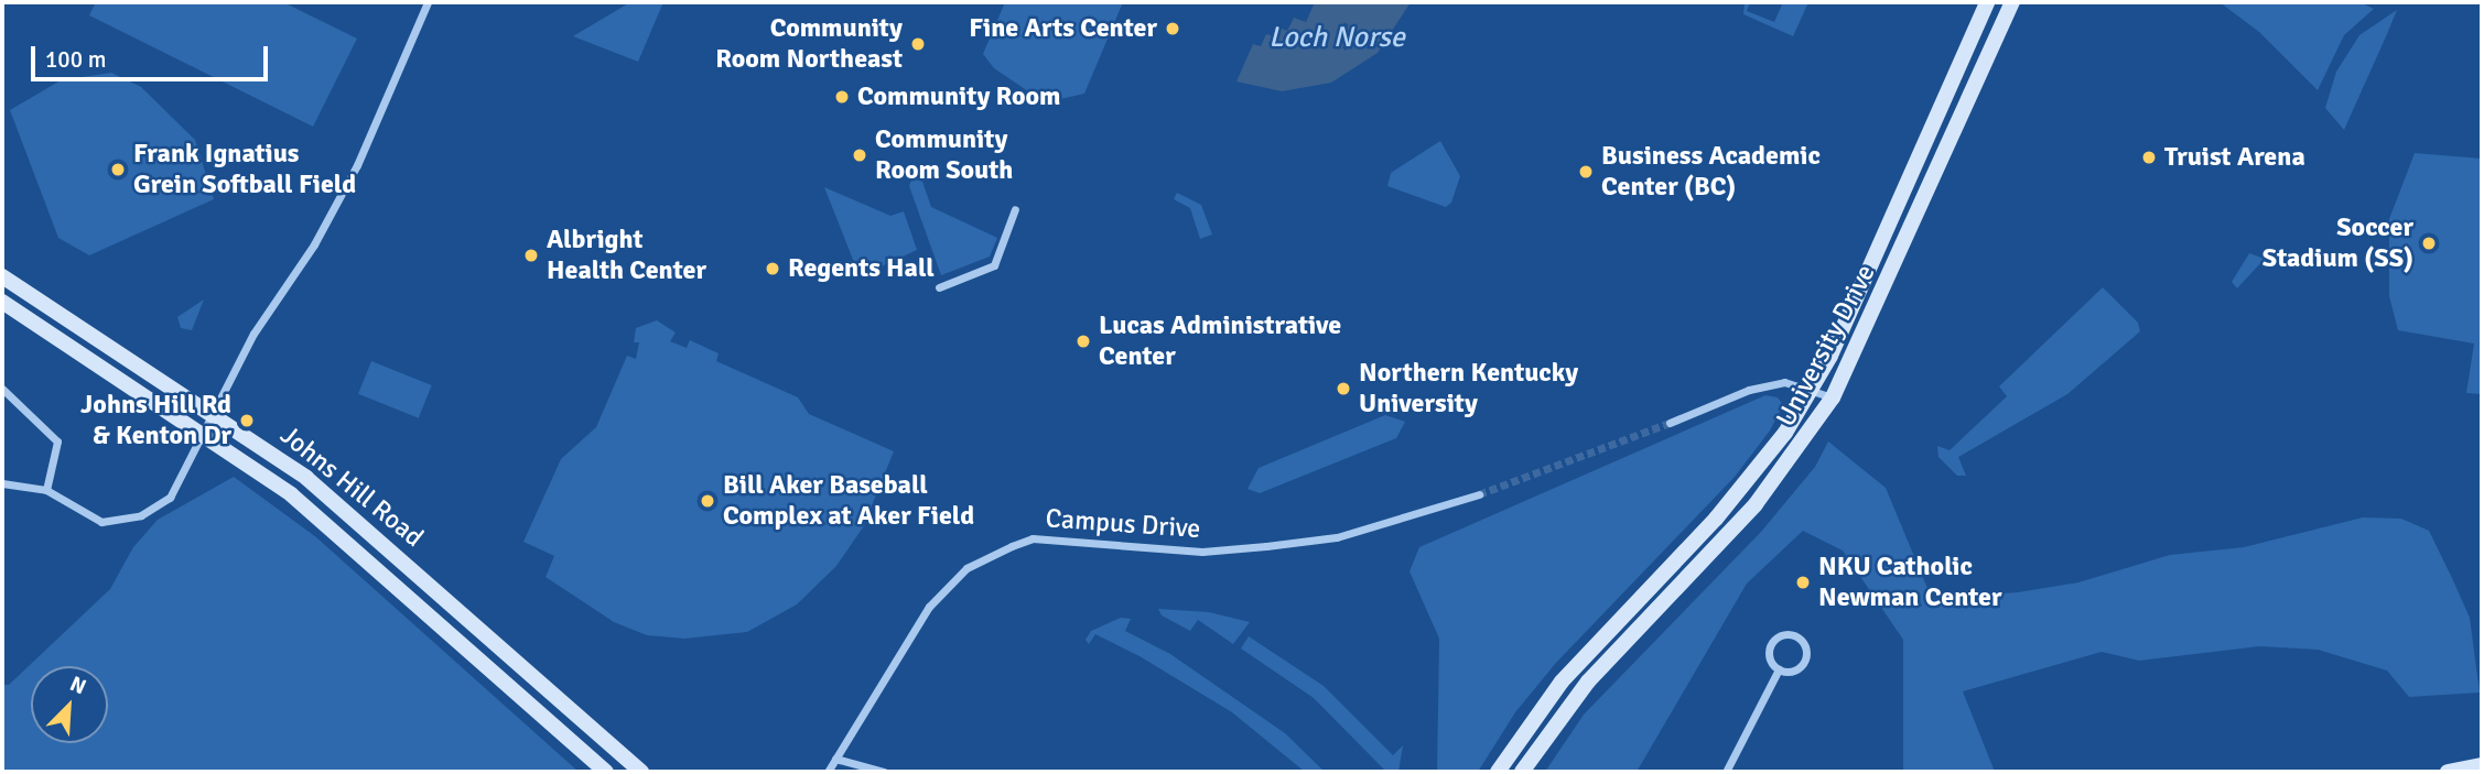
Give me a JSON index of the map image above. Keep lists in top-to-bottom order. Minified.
{"streets":{"street":["University Drive","Johns Hill Road","Campus Drive"]},"water":["Loch Norse"],"places":["Fine Arts Center","Community Room Northeast","Community Room","Community Room South","Truist Arena","Frank Ignatius Grein Softball Field","Business Academic Center (BC)","Soccer Stadium (SS)","Albright Health Center","Regents Hall","Lucas Administrative Center","Northern Kentucky University","Johns Hill Rd & Kenton Dr","Bill Aker Baseball Complex at Aker Field","NKU Catholic Newman Center"],"scale_bar":"100 m","north":"top right"}
